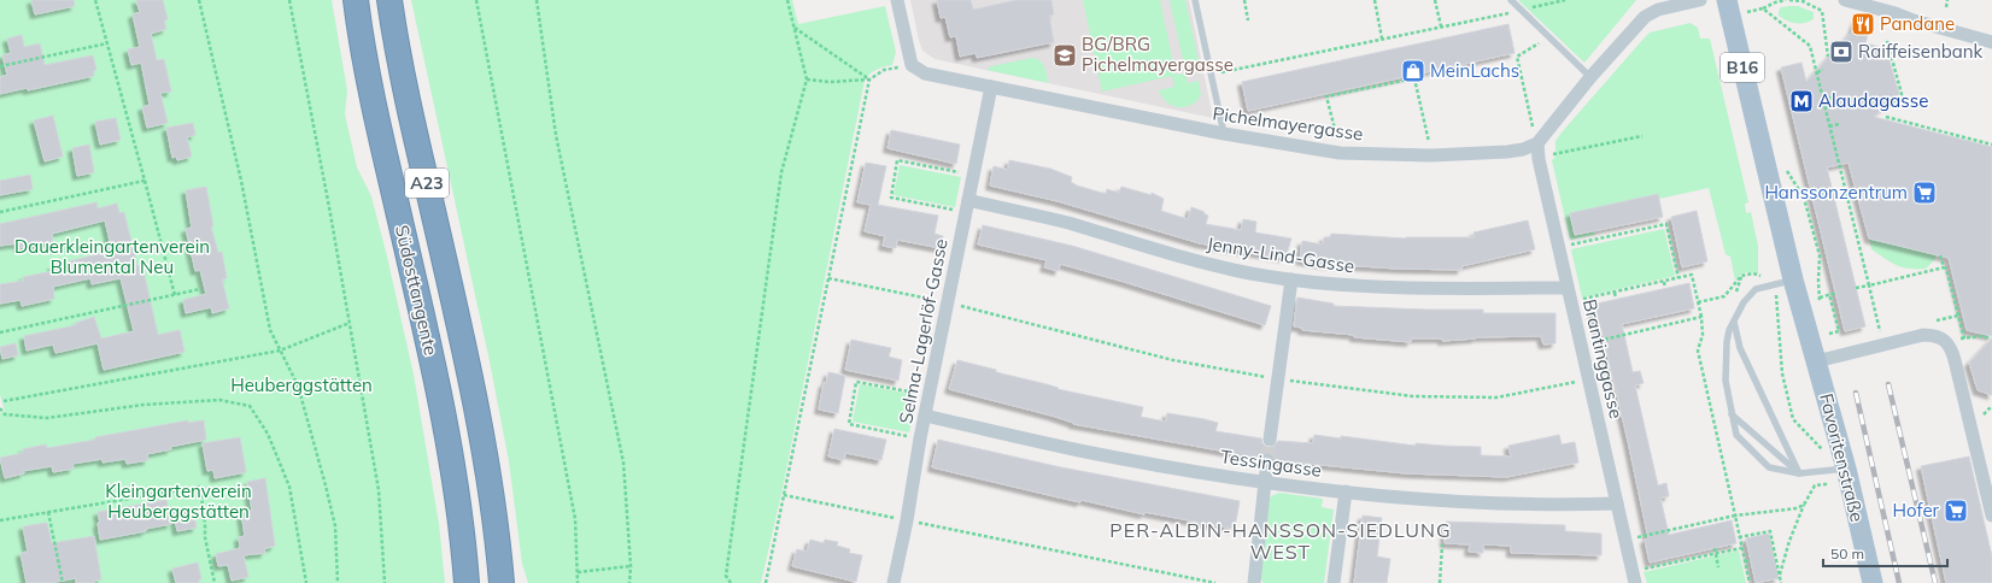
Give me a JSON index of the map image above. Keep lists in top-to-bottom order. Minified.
{"streets":{"highway":["A23","Südosttangente"],"main road":["B16","Favoritenstraße"],"street":["Pichelmayergasse","Jenny-Lind-Gasse","Selma-Lagerlöf-Gasse","Brantinggasse","Tessingasse"]},"crossings":[["Pichelmayergasse","Selma-Lagerlöf-Gasse"],["Pichelmayergasse","Brantinggasse"],["Jenny-Lind-Gasse","Selma-Lagerlöf-Gasse"],["Jenny-Lind-Gasse","Brantinggasse"],["Selma-Lagerlöf-Gasse","Tessingasse"],["Brantinggasse","Tessingasse"]],"districts":["PER-ALBIN-HANSSON-SIEDLUNG WEST"],"parks":["Dauerkleingartenverein Blumental Neu","Heuberggstätten","Kleingartenverein Heuberggstätten"],"places":{"restaurant":["Pandane"],"bank":["Raiffeisenbank"],"school or university":["BG/BRG Pichelmayergasse"],"shop":["MeinLachs"],"metro station":["Alaudagasse"],"supermarket":["Hanssonzentrum","Hofer"]},"scale_bar":"50 m"}
